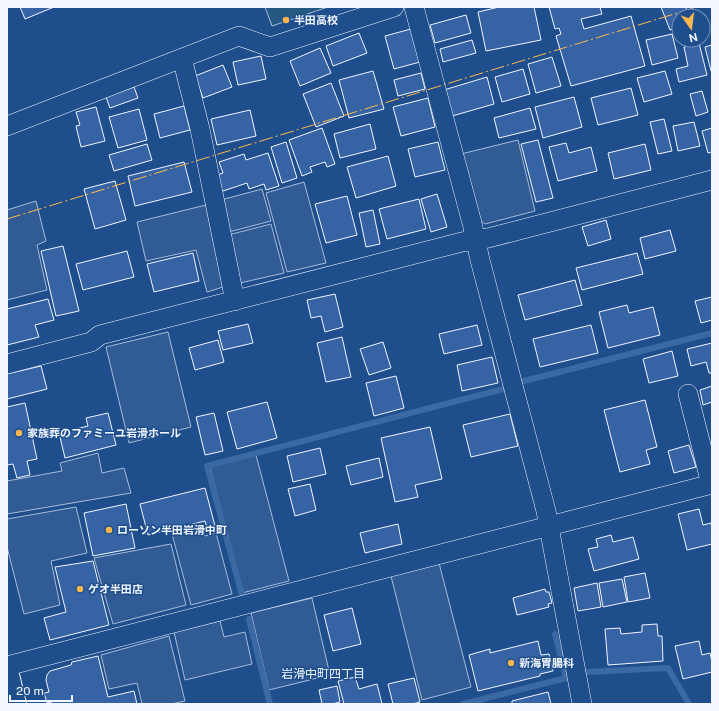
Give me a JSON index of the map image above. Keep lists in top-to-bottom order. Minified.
{"districts":["岩滑中町四丁目"],"places":["半田高校","家族葬のファミーユ岩滑ホール","ローソン半田岩滑中町","ゲオ半田店","新海胃腸科"],"scale_bar":"20 m","north":"bottom"}
